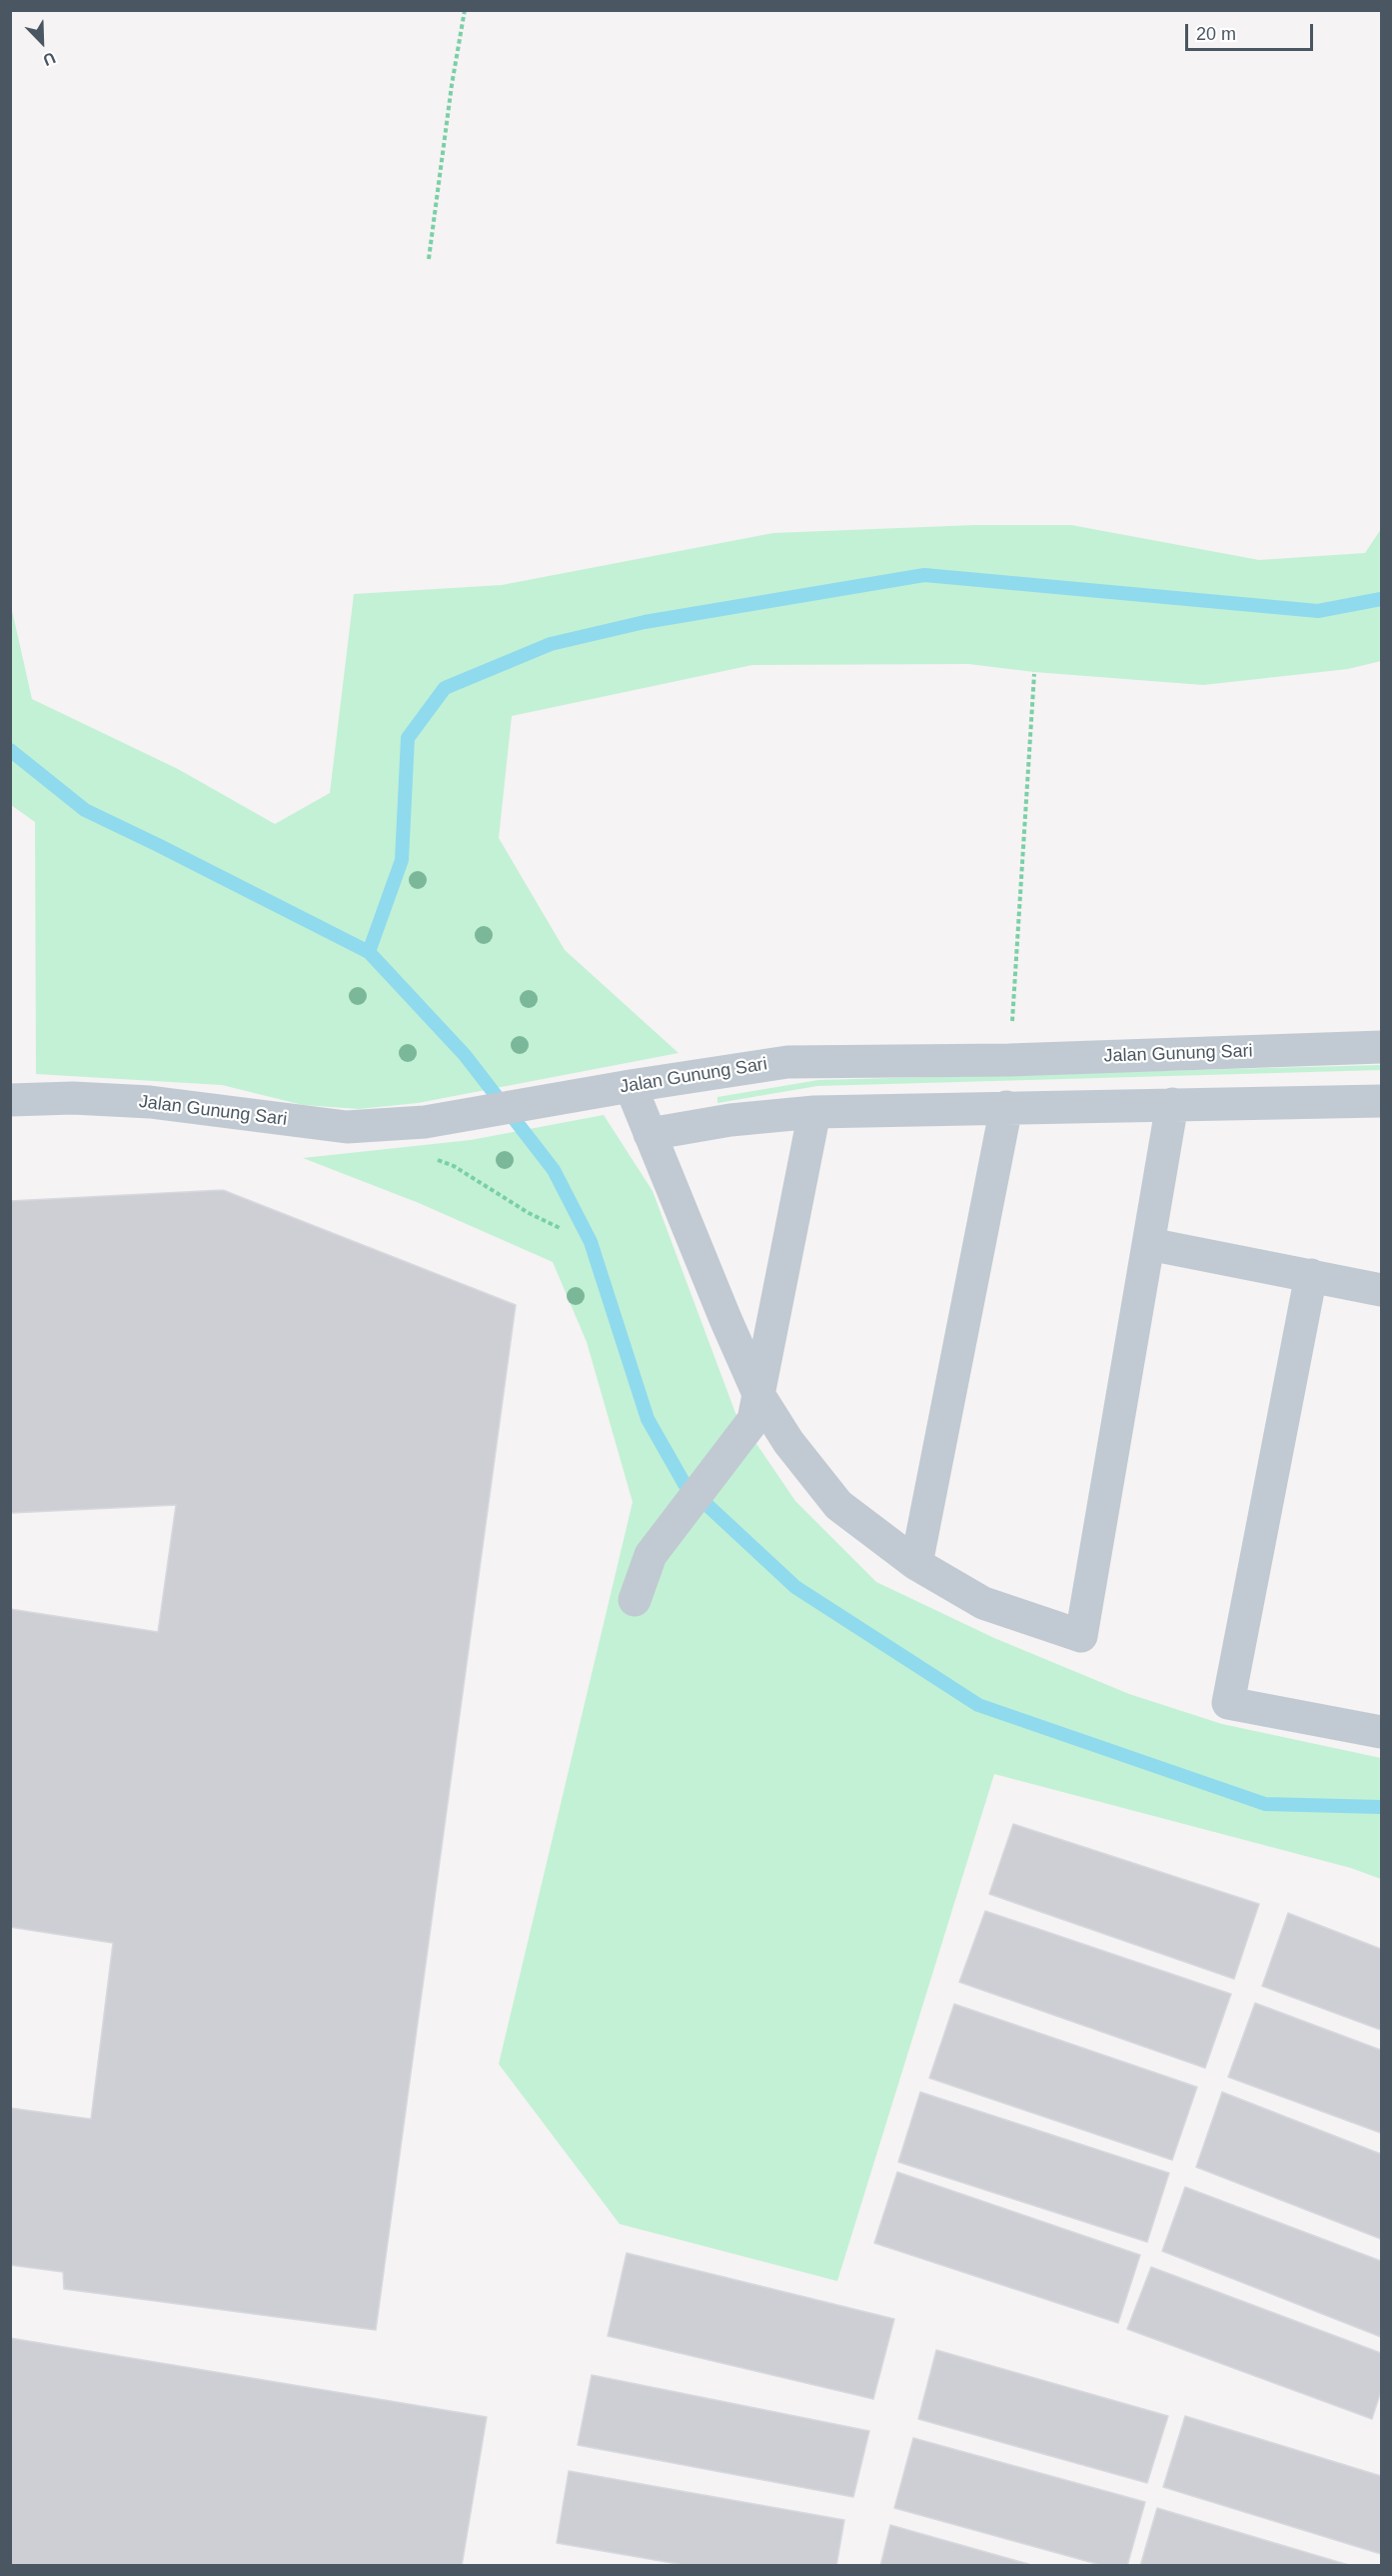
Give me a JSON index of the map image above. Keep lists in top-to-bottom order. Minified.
{"streets":{"street":["Jalan Gunung Sari"]},"scale_bar":"20 m","north":"bottom right"}
